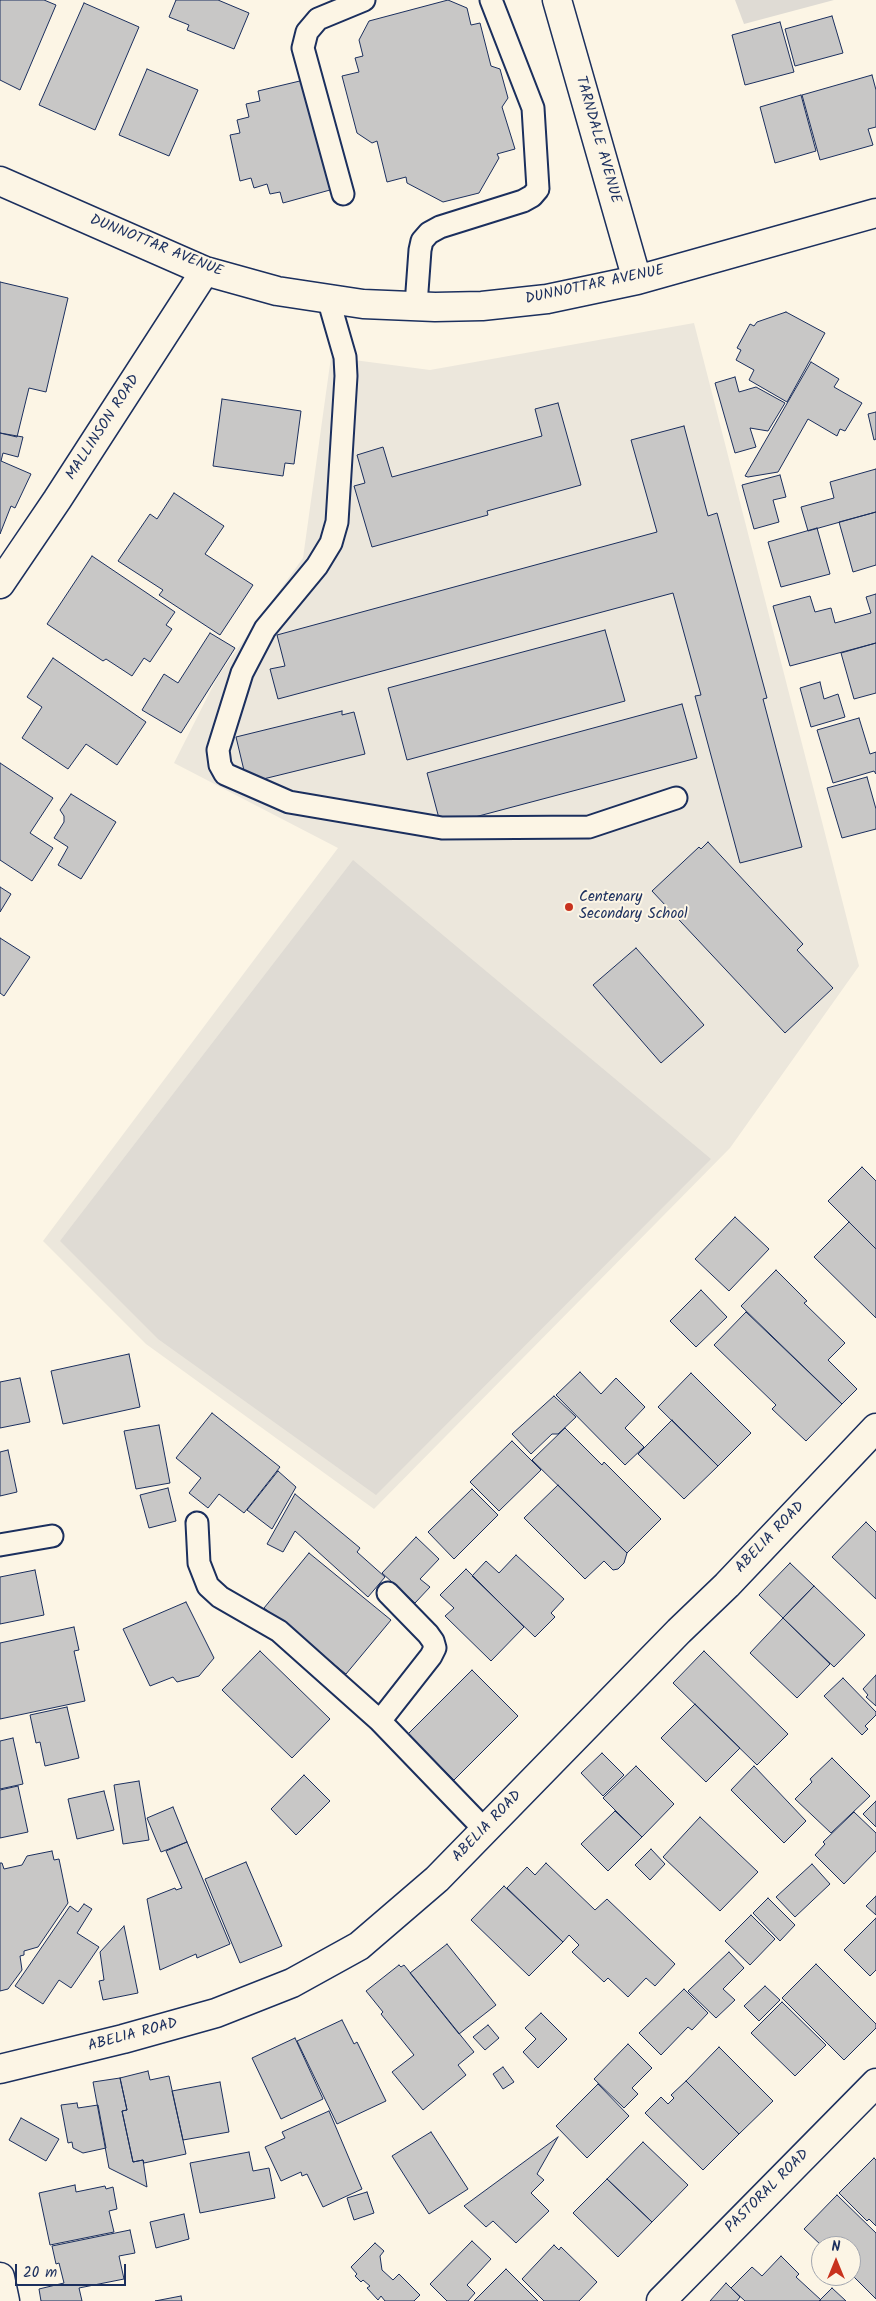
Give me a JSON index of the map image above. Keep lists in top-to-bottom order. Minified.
{"streets":{"street":["TARNDALE AVENUE","DUNNOTTAR AVENUE","MALLINSON ROAD","ABELIA ROAD","PASTORAL ROAD"]},"crossings":[["TARNDALE AVENUE","DUNNOTTAR AVENUE"],["DUNNOTTAR AVENUE","MALLINSON ROAD"]],"places":["Centenary Secondary School"],"scale_bar":"20 m","north":"top"}
